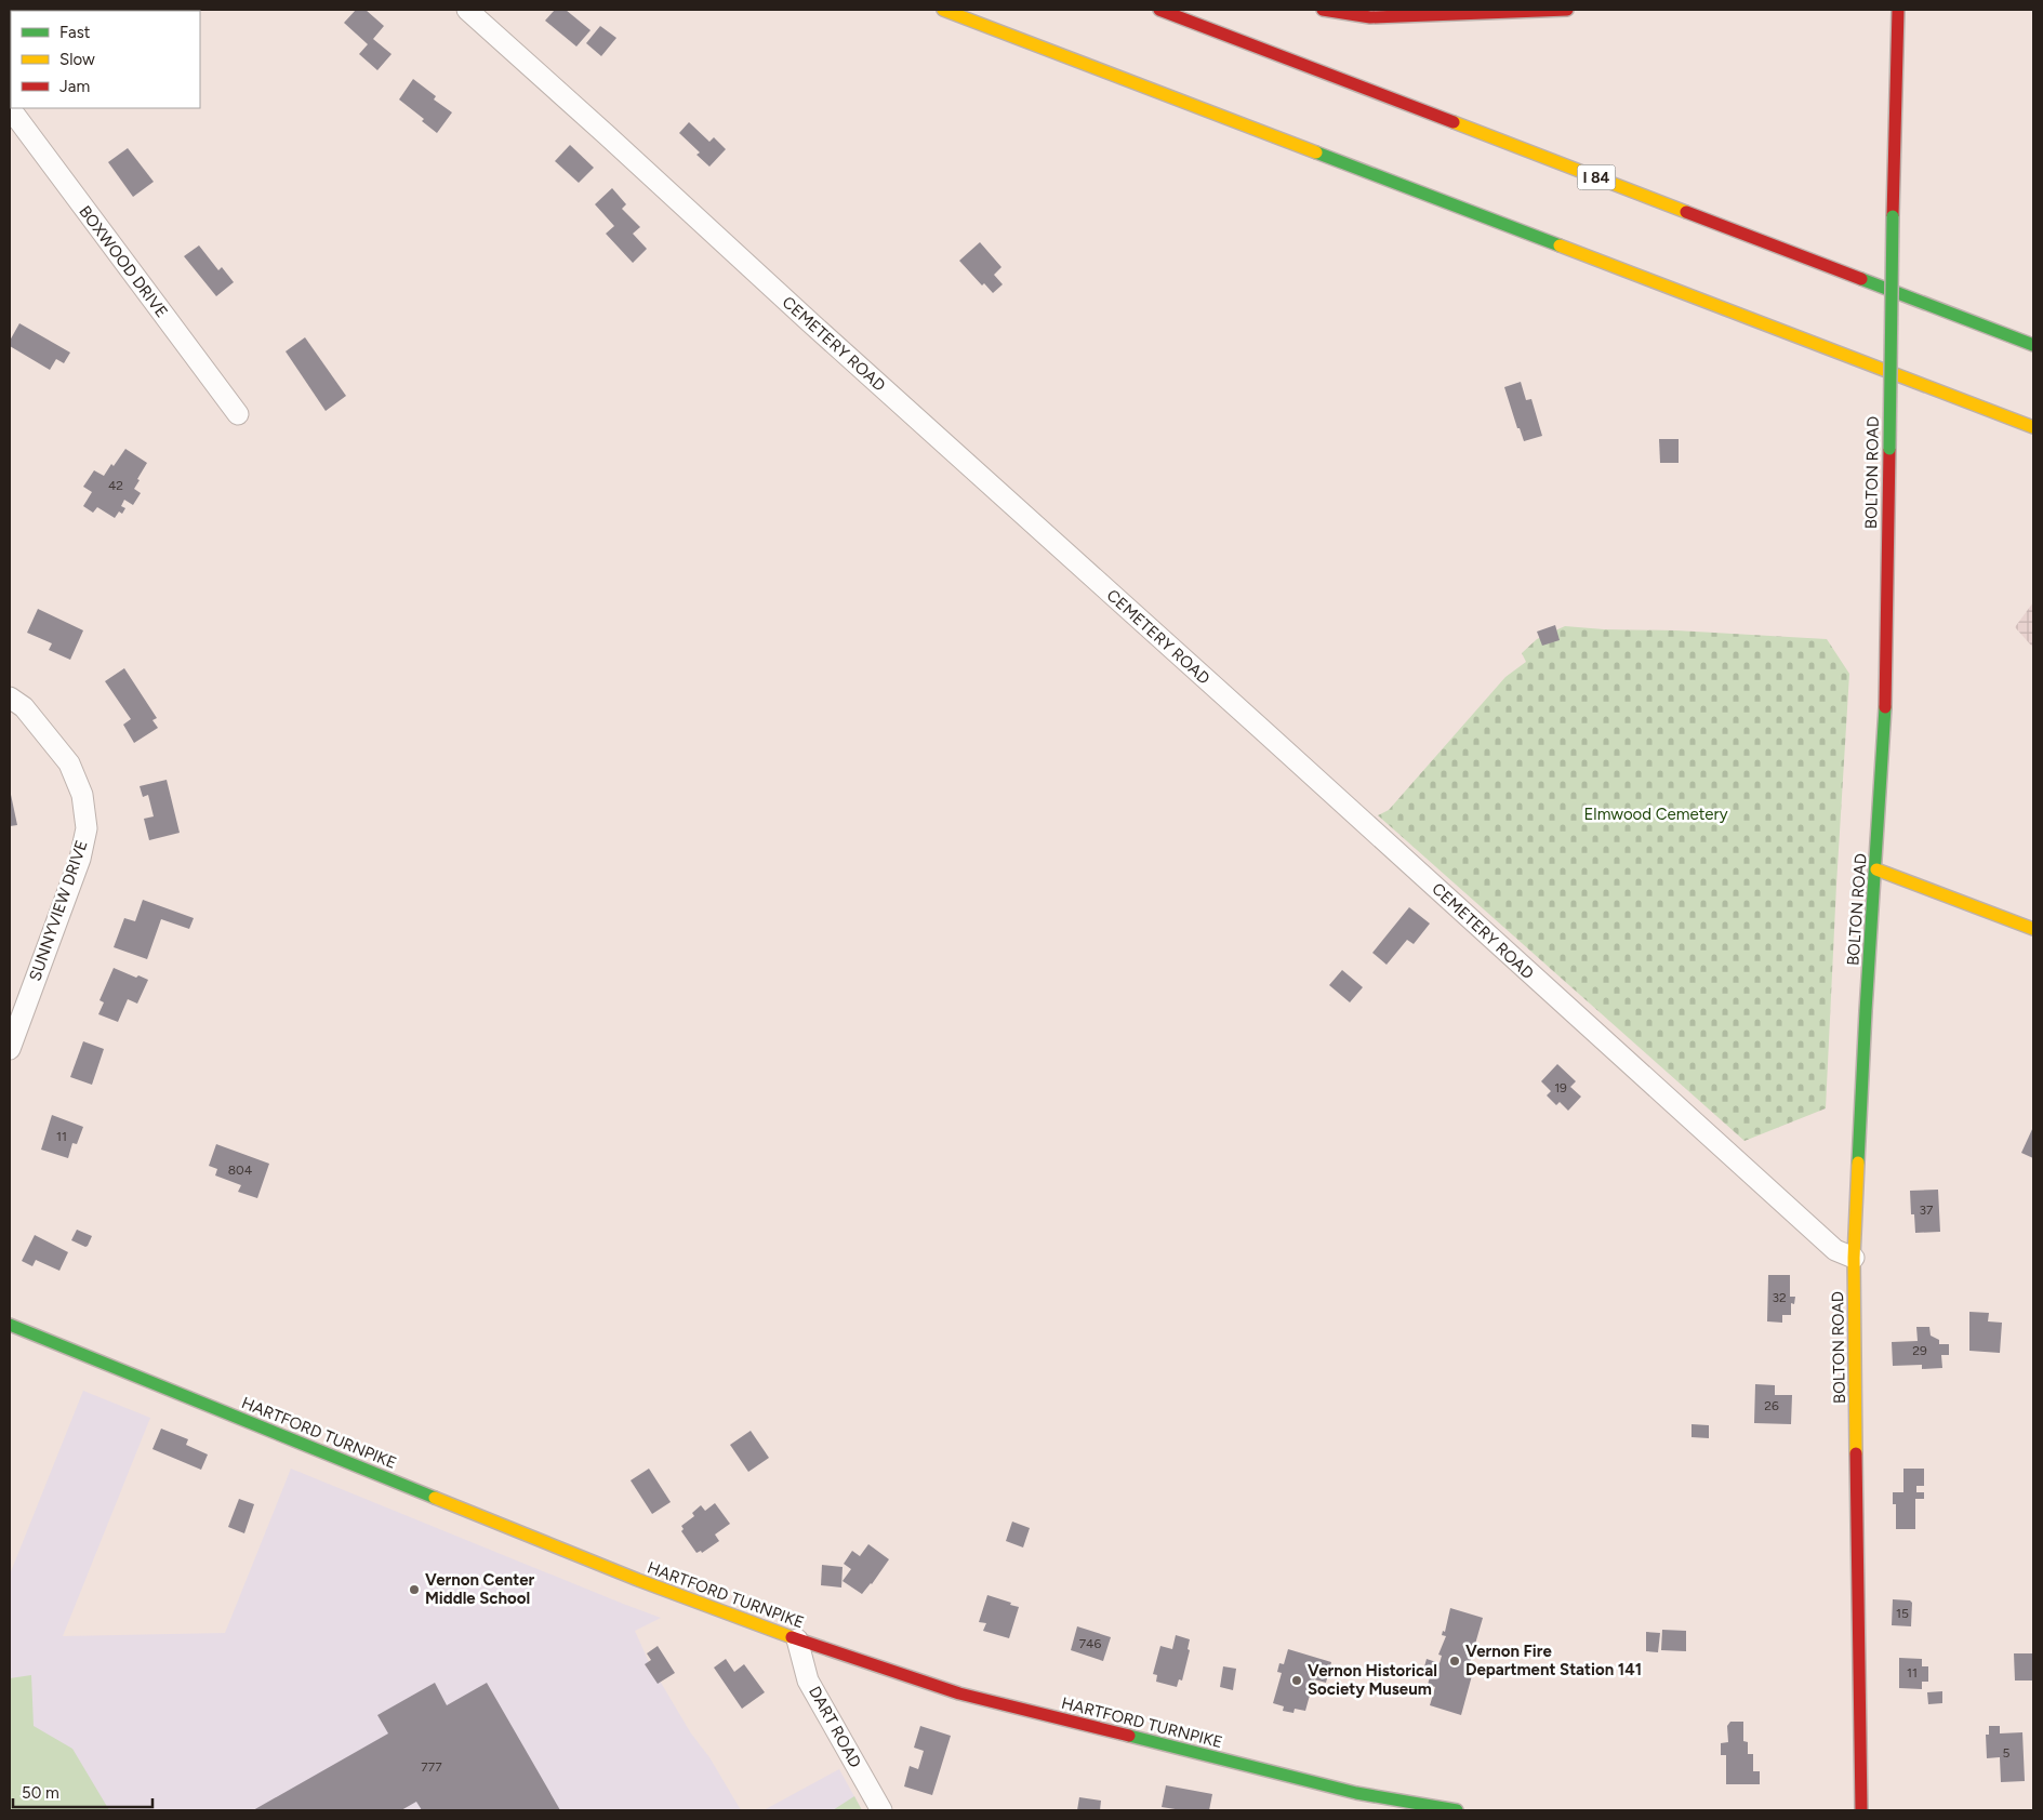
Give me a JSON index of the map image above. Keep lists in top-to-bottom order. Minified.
{"streets":{"main road":["I 84","BOLTON ROAD","HARTFORD TURNPIKE"],"street":["BOXWOOD DRIVE","CEMETERY ROAD","SUNNYVIEW DRIVE","DART ROAD"]},"crossings":[["CEMETERY ROAD","BOLTON ROAD"],["HARTFORD TURNPIKE","DART ROAD"]],"parks":["Elmwood Cemetery"],"places":["Vernon Center Middle School","Vernon Fire Department Station 141","Vernon Historical Society Museum"],"house_numbers":["42","19","11","804","37","32","29","26","15","746","11","5","777"],"legend":["Fast","Slow","Jam"],"scale_bar":"50 m"}
